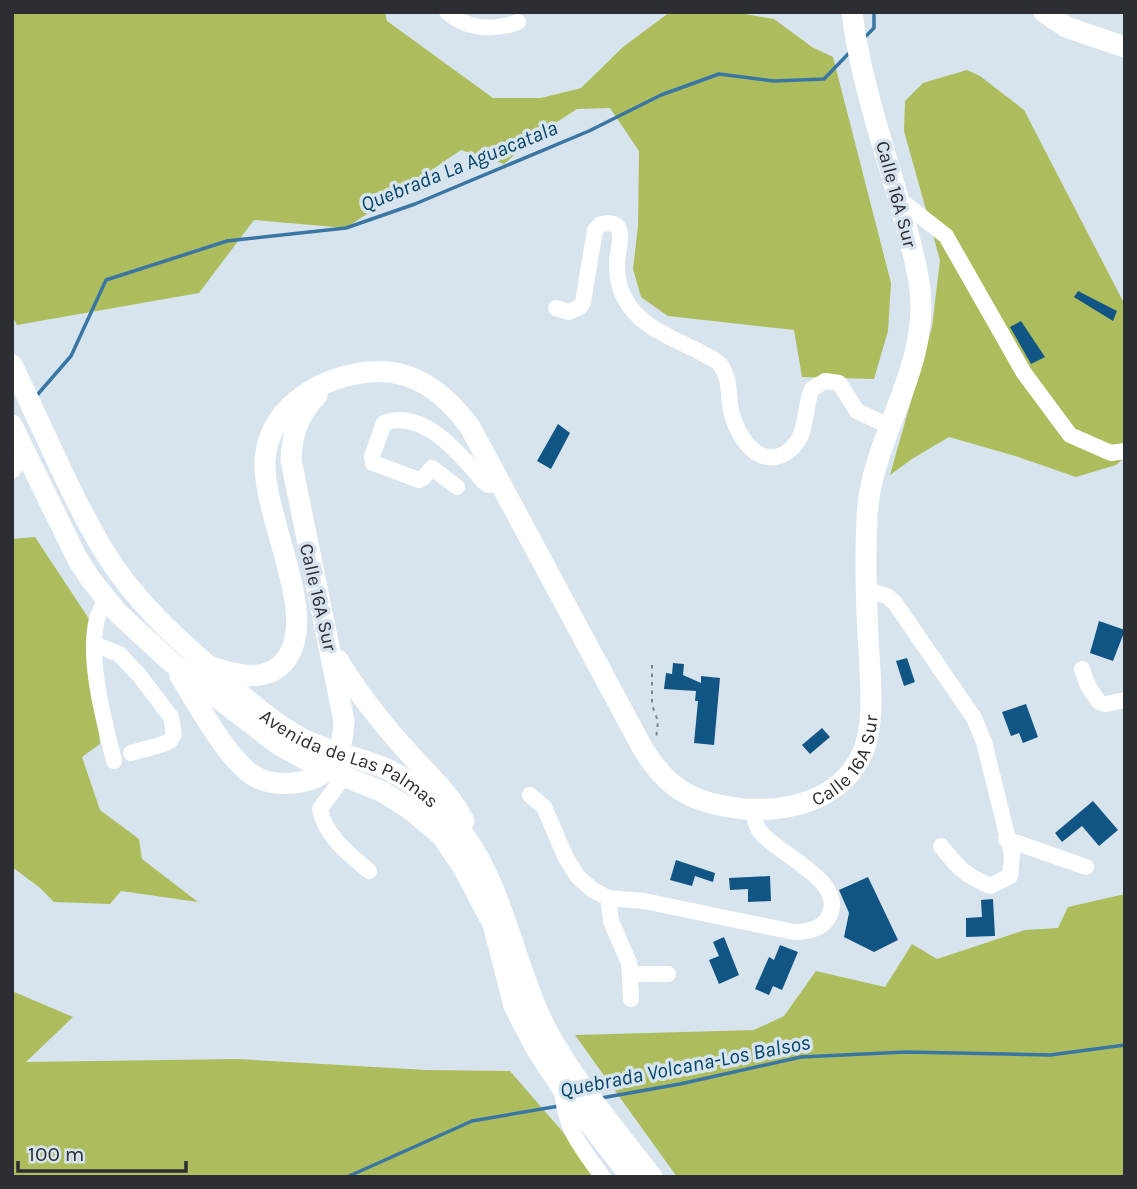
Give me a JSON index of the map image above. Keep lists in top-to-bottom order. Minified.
{"streets":{"main road":["Calle 16A Sur","Avenida de Las Palmas"]},"crossings":[["Calle 16A Sur","Avenida de Las Palmas"]],"water":["Quebrada La Aguacatala","Quebrada Volcana-Los Balsos"],"scale_bar":"100 m"}
